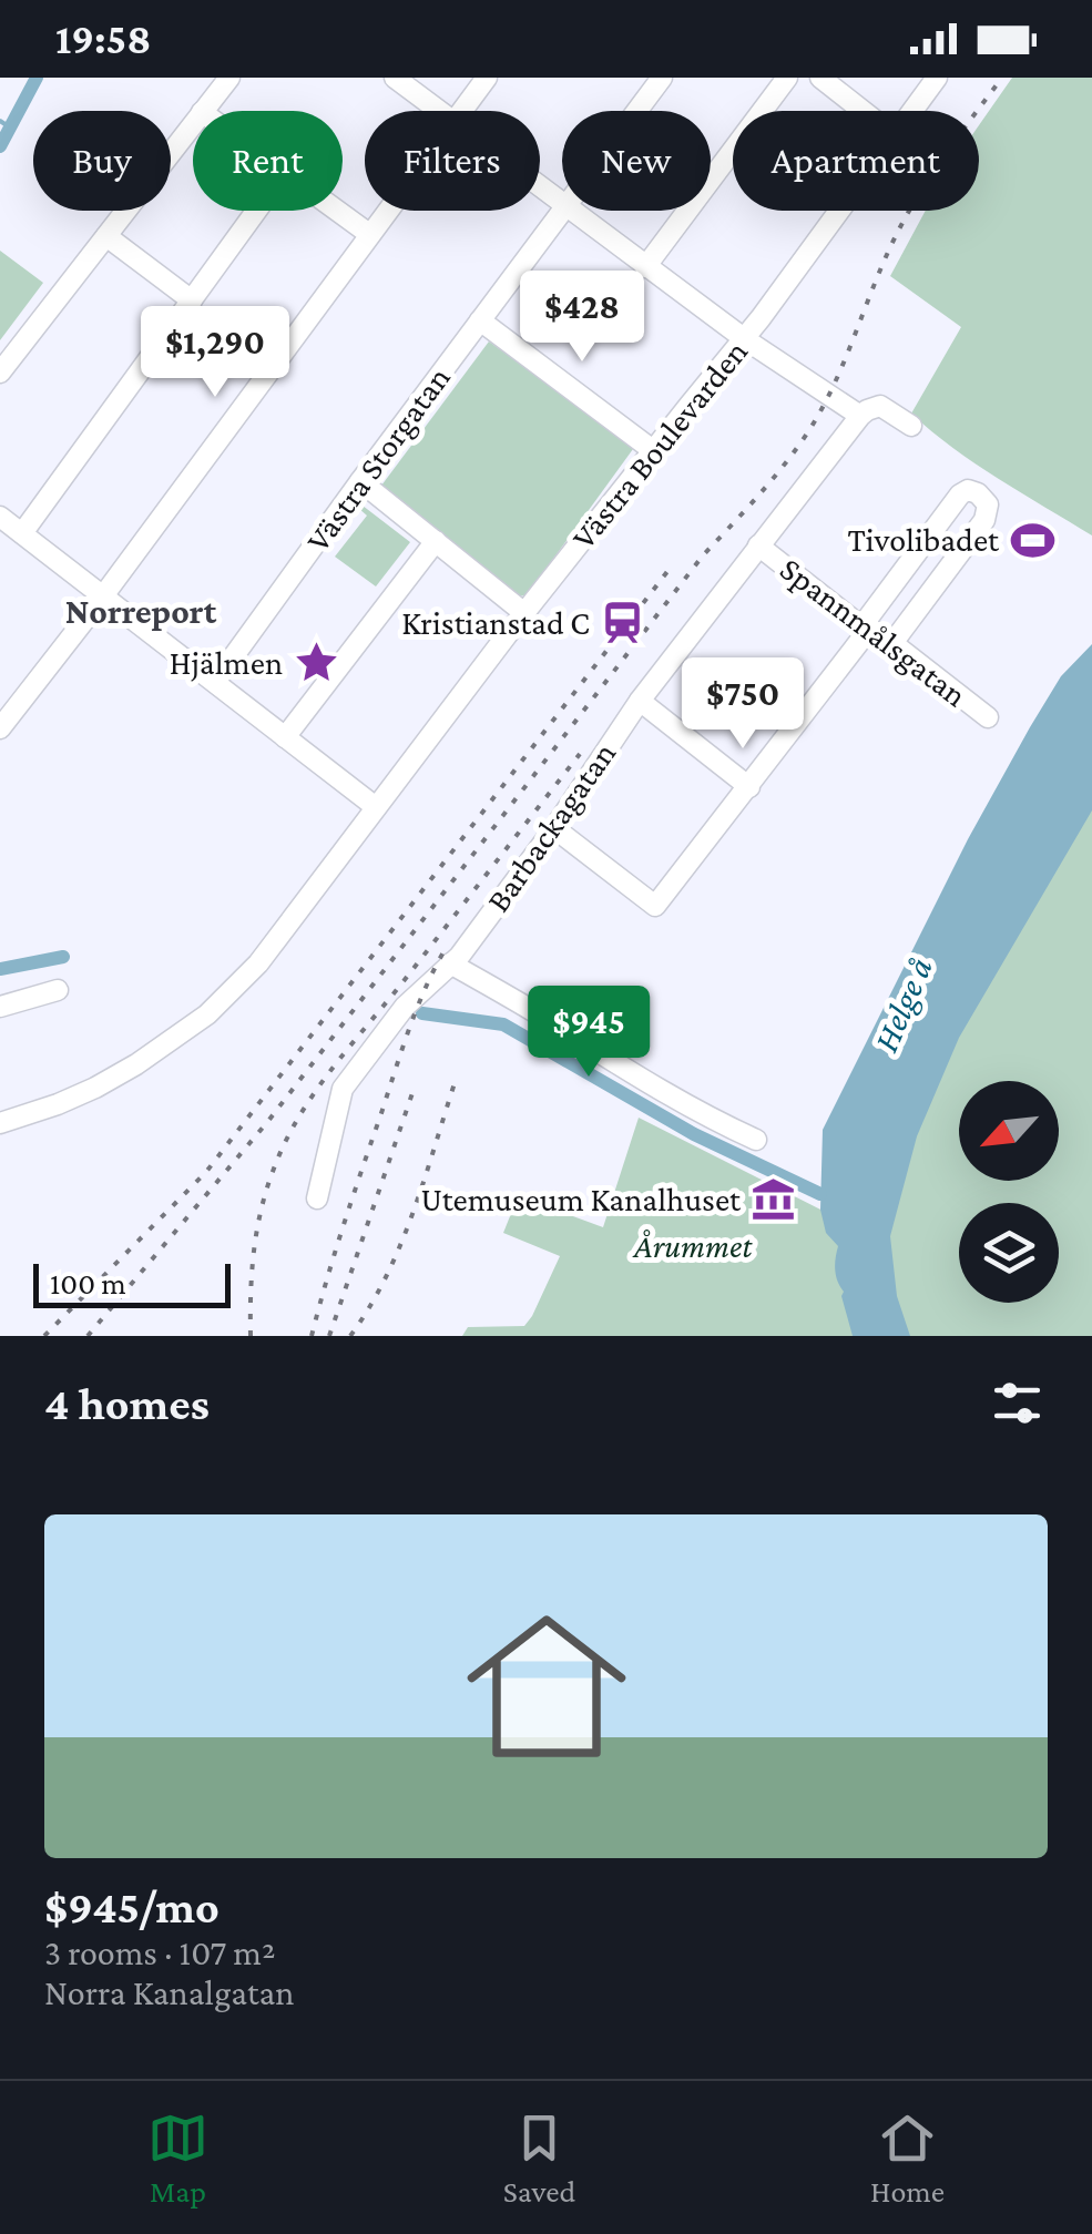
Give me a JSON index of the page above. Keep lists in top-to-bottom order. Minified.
{"streets":{"street":["Västra Boulevarden","Västra Storgatan","Spannmålsgatan","Barbackagatan"]},"crossings":[["Spannmålsgatan","Barbackagatan"]],"districts":["Norreport"],"water":["Helge å"],"parks":["Årummet"],"places":{"sports":["Tivolibadet"],"station":["Kristianstad C"],"place":["Hjälmen"],"museum":["Utemuseum Kanalhuset"]},"scale_bar":"100 m","north":"bottom left","page":{"status":"19:58","chip":["Buy","Rent","Filters","New","Apartment"],"price":["$428","$1,290","$750","$945"],"scale":"100 m","heading":"4 homes","list":[{"name":"$945/mo","note":"3 rooms · 107 m² · Norra Kanalgatan"}],"tabs":["Map","Saved","Home"]}}
